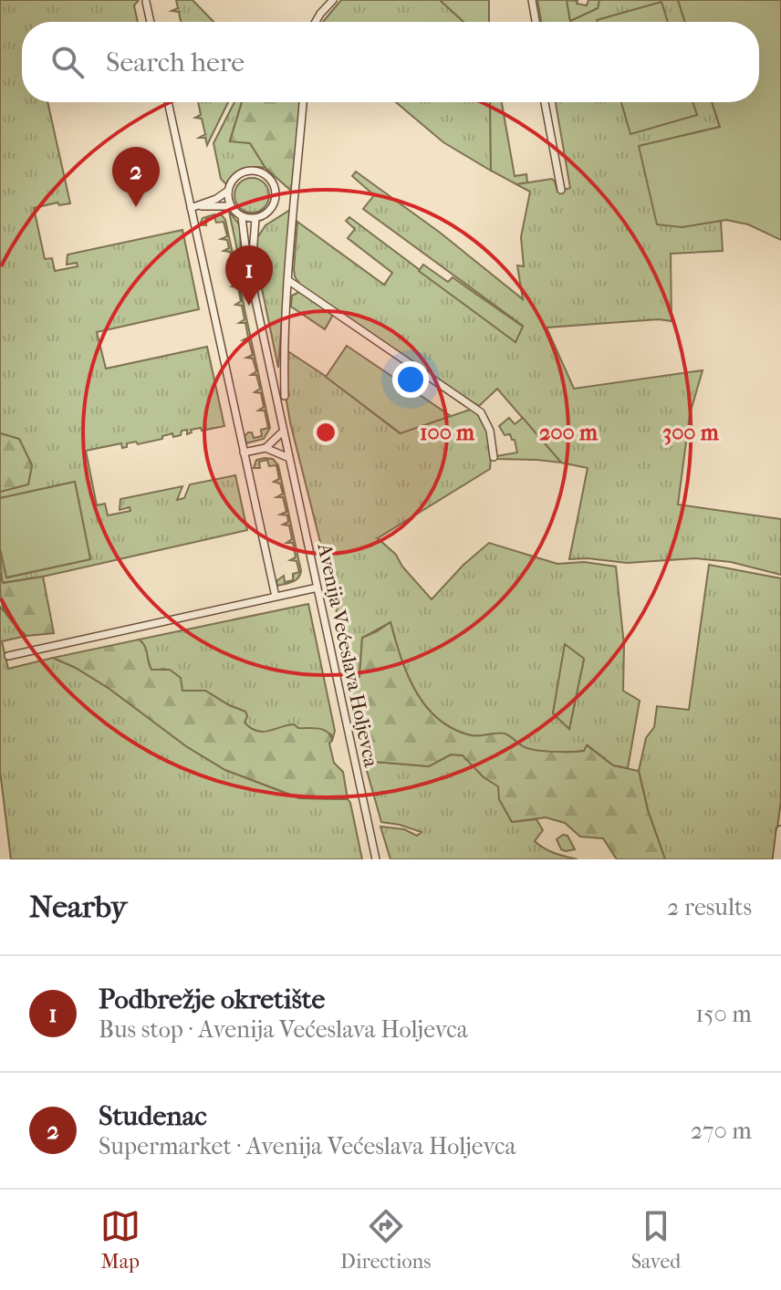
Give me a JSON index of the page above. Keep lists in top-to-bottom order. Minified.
{"streets":{"street":["Avenija Većeslava Holjevca"]},"page":{"search":"Search here","pins":["2","1"],"heading":["Nearby","2 results"],"list":[{"mark":"1","name":"Podbrežje okretište","note":"Bus stop · Avenija Većeslava Holjevca","value":"150 m"},{"mark":"2","name":"Studenac","note":"Supermarket · Avenija Većeslava Holjevca","value":"270 m"}],"nav":["Map","Directions","Saved"]},"rings":["100 m","200 m","300 m"]}
